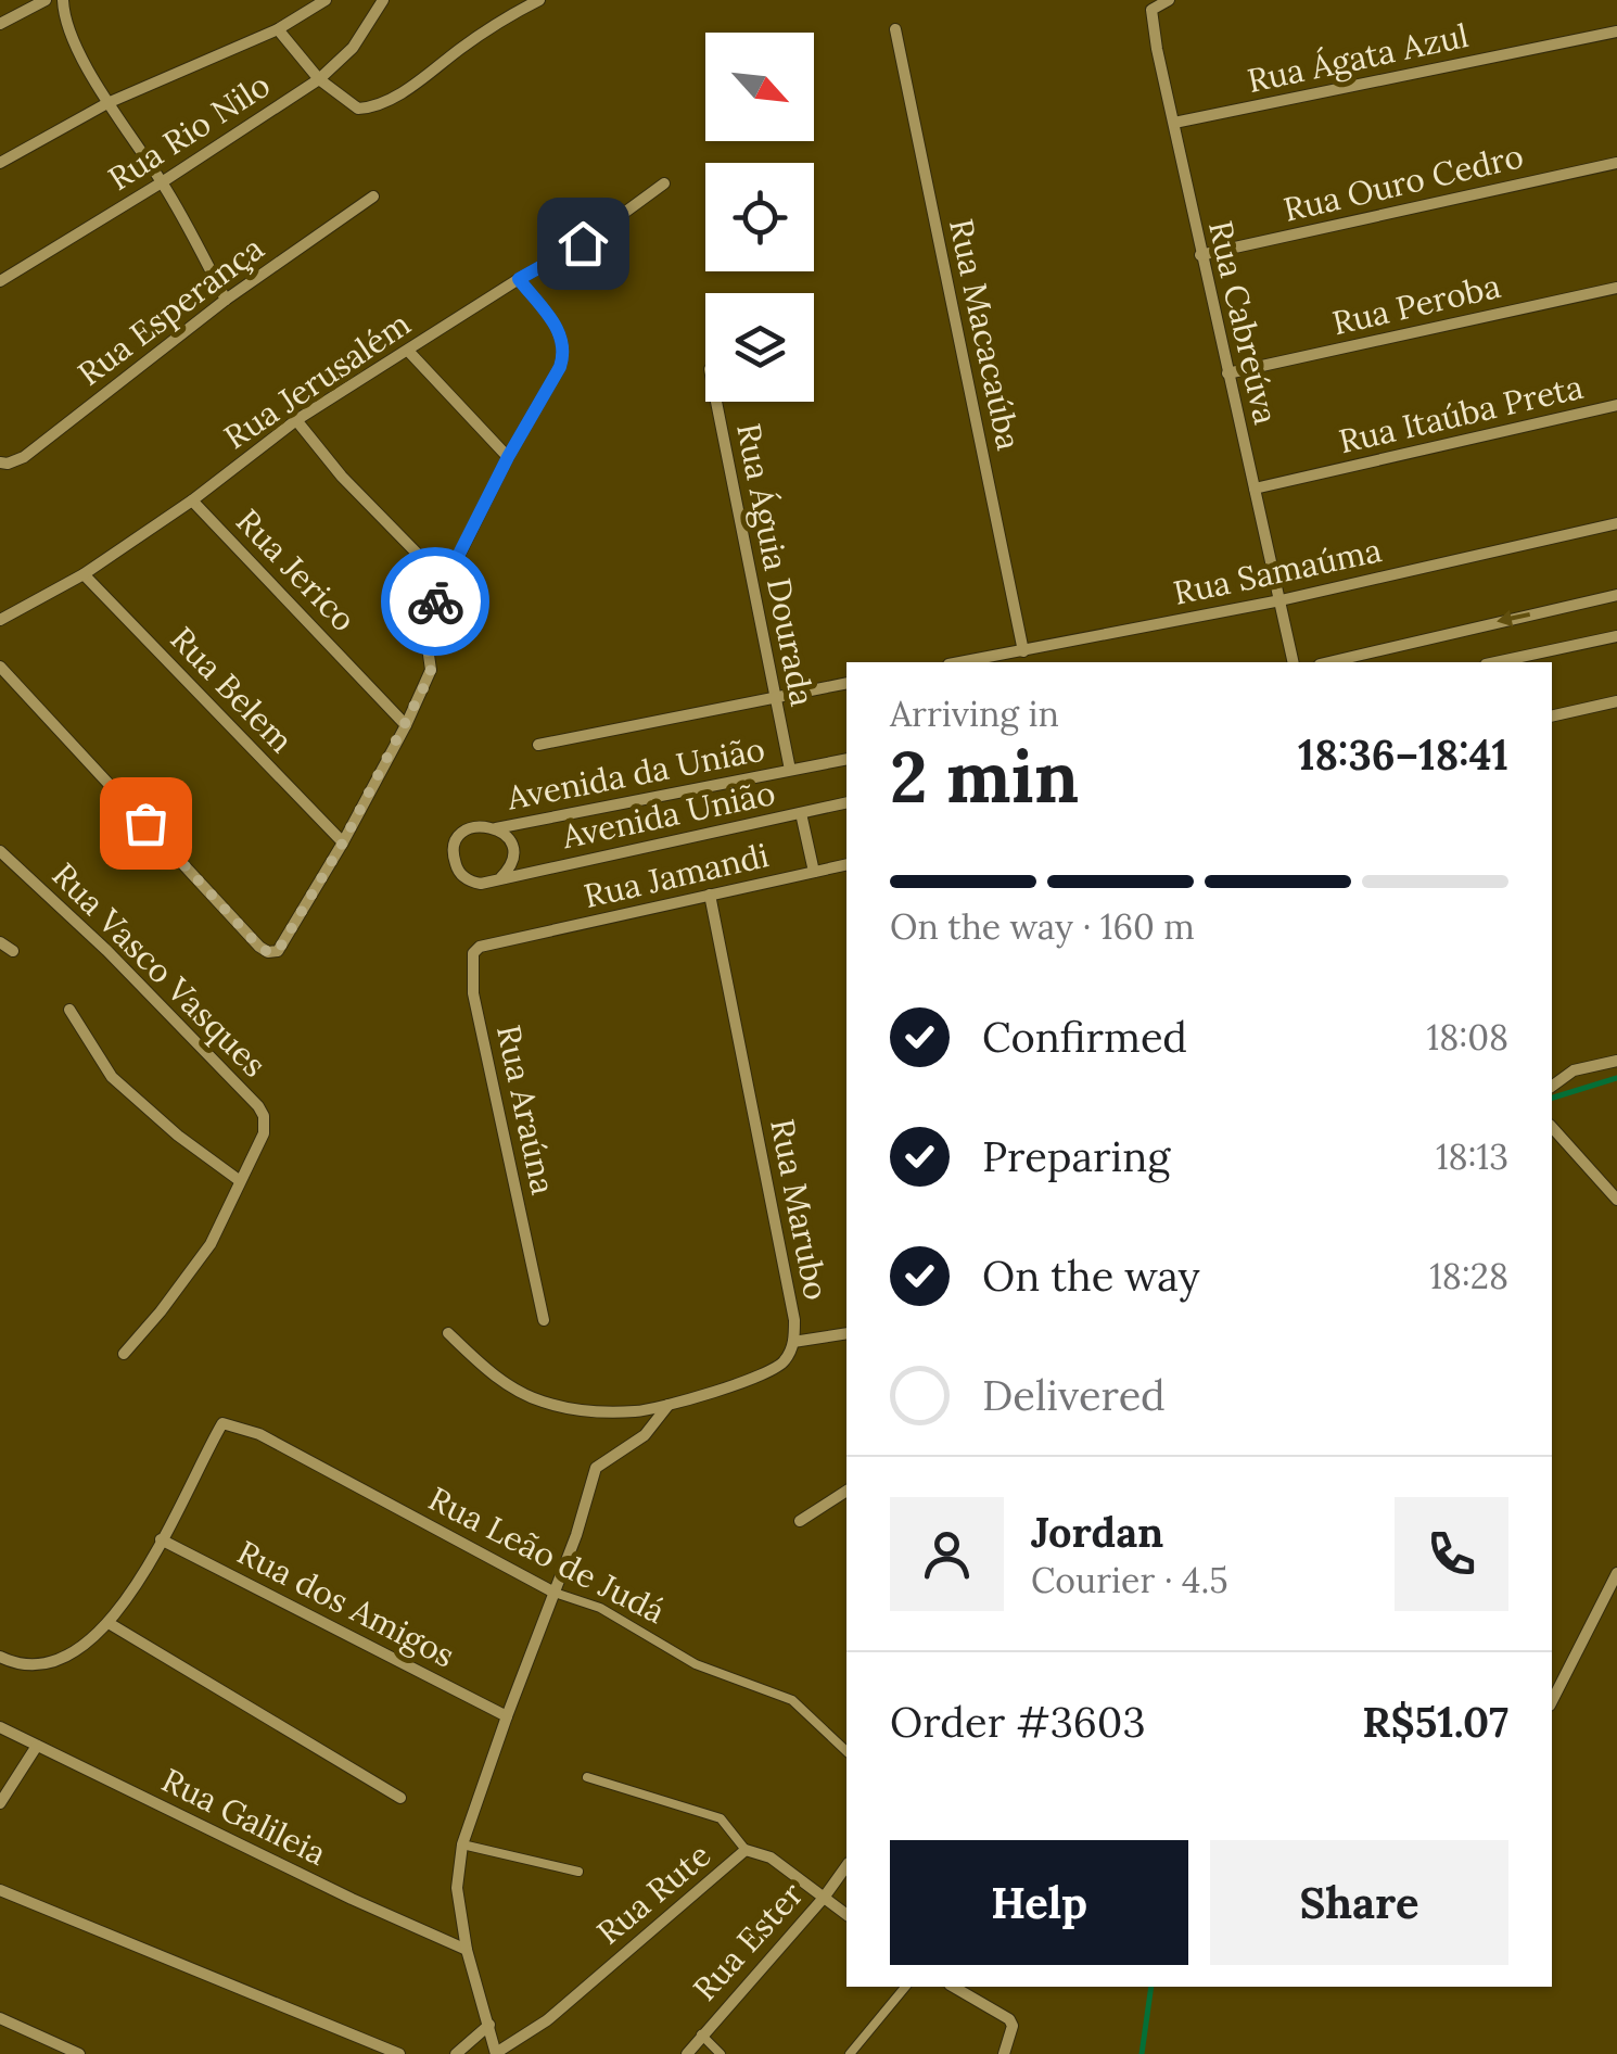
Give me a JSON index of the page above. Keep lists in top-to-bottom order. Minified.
{"streets":{"street":["Rua Ágata Azul","Rua Rio Nilo","Rua Ouro Cedro","Rua Peroba","Rua Esperança","Rua Cabreúva","Rua Macacaúba","Rua Jerusalém","Rua Itaúba Preta","Rua Águia Dourada","Rua Jerico","Rua Samaúma","Rua Belem","Avenida da União","Avenida União","Rua Jamandi","Rua Vasco Vasques","Rua Araúna","Rua Marubo","Rua Leão de Judá","Rua dos Amigos","Rua Galileia","Rua Rute","Rua Ester"]},"crossings":[["Rua Ágata Azul","Rua Cabreúva"],["Rua Ouro Cedro","Rua Cabreúva"],["Rua Peroba","Rua Cabreúva"],["Rua Cabreúva","Rua Itaúba Preta"],["Rua Cabreúva","Rua Samaúma"],["Rua Macacaúba","Rua Samaúma"],["Rua Jerusalém","Rua Jerico"],["Rua Jerusalém","Rua Belem"],["Rua Águia Dourada","Avenida da União"],["Avenida da União","Avenida União"],["Rua Jamandi","Rua Araúna"],["Rua Jamandi","Rua Marubo"],["Rua Leão de Judá","Rua dos Amigos"],["Rua Rute","Rua Ester"]],"north":"bottom right","page":{"heading":["2 min","Arriving in","18:36–18:41"],"panel":["Jordan","Courier · 4.5","Order #3603","R$51.07"],"bar":"On the way · 160 m","list":[["Confirmed","18:08"],["Preparing","18:13"],["On the way","18:28"],"Delivered"],"buttons":["Help","Share"]}}
